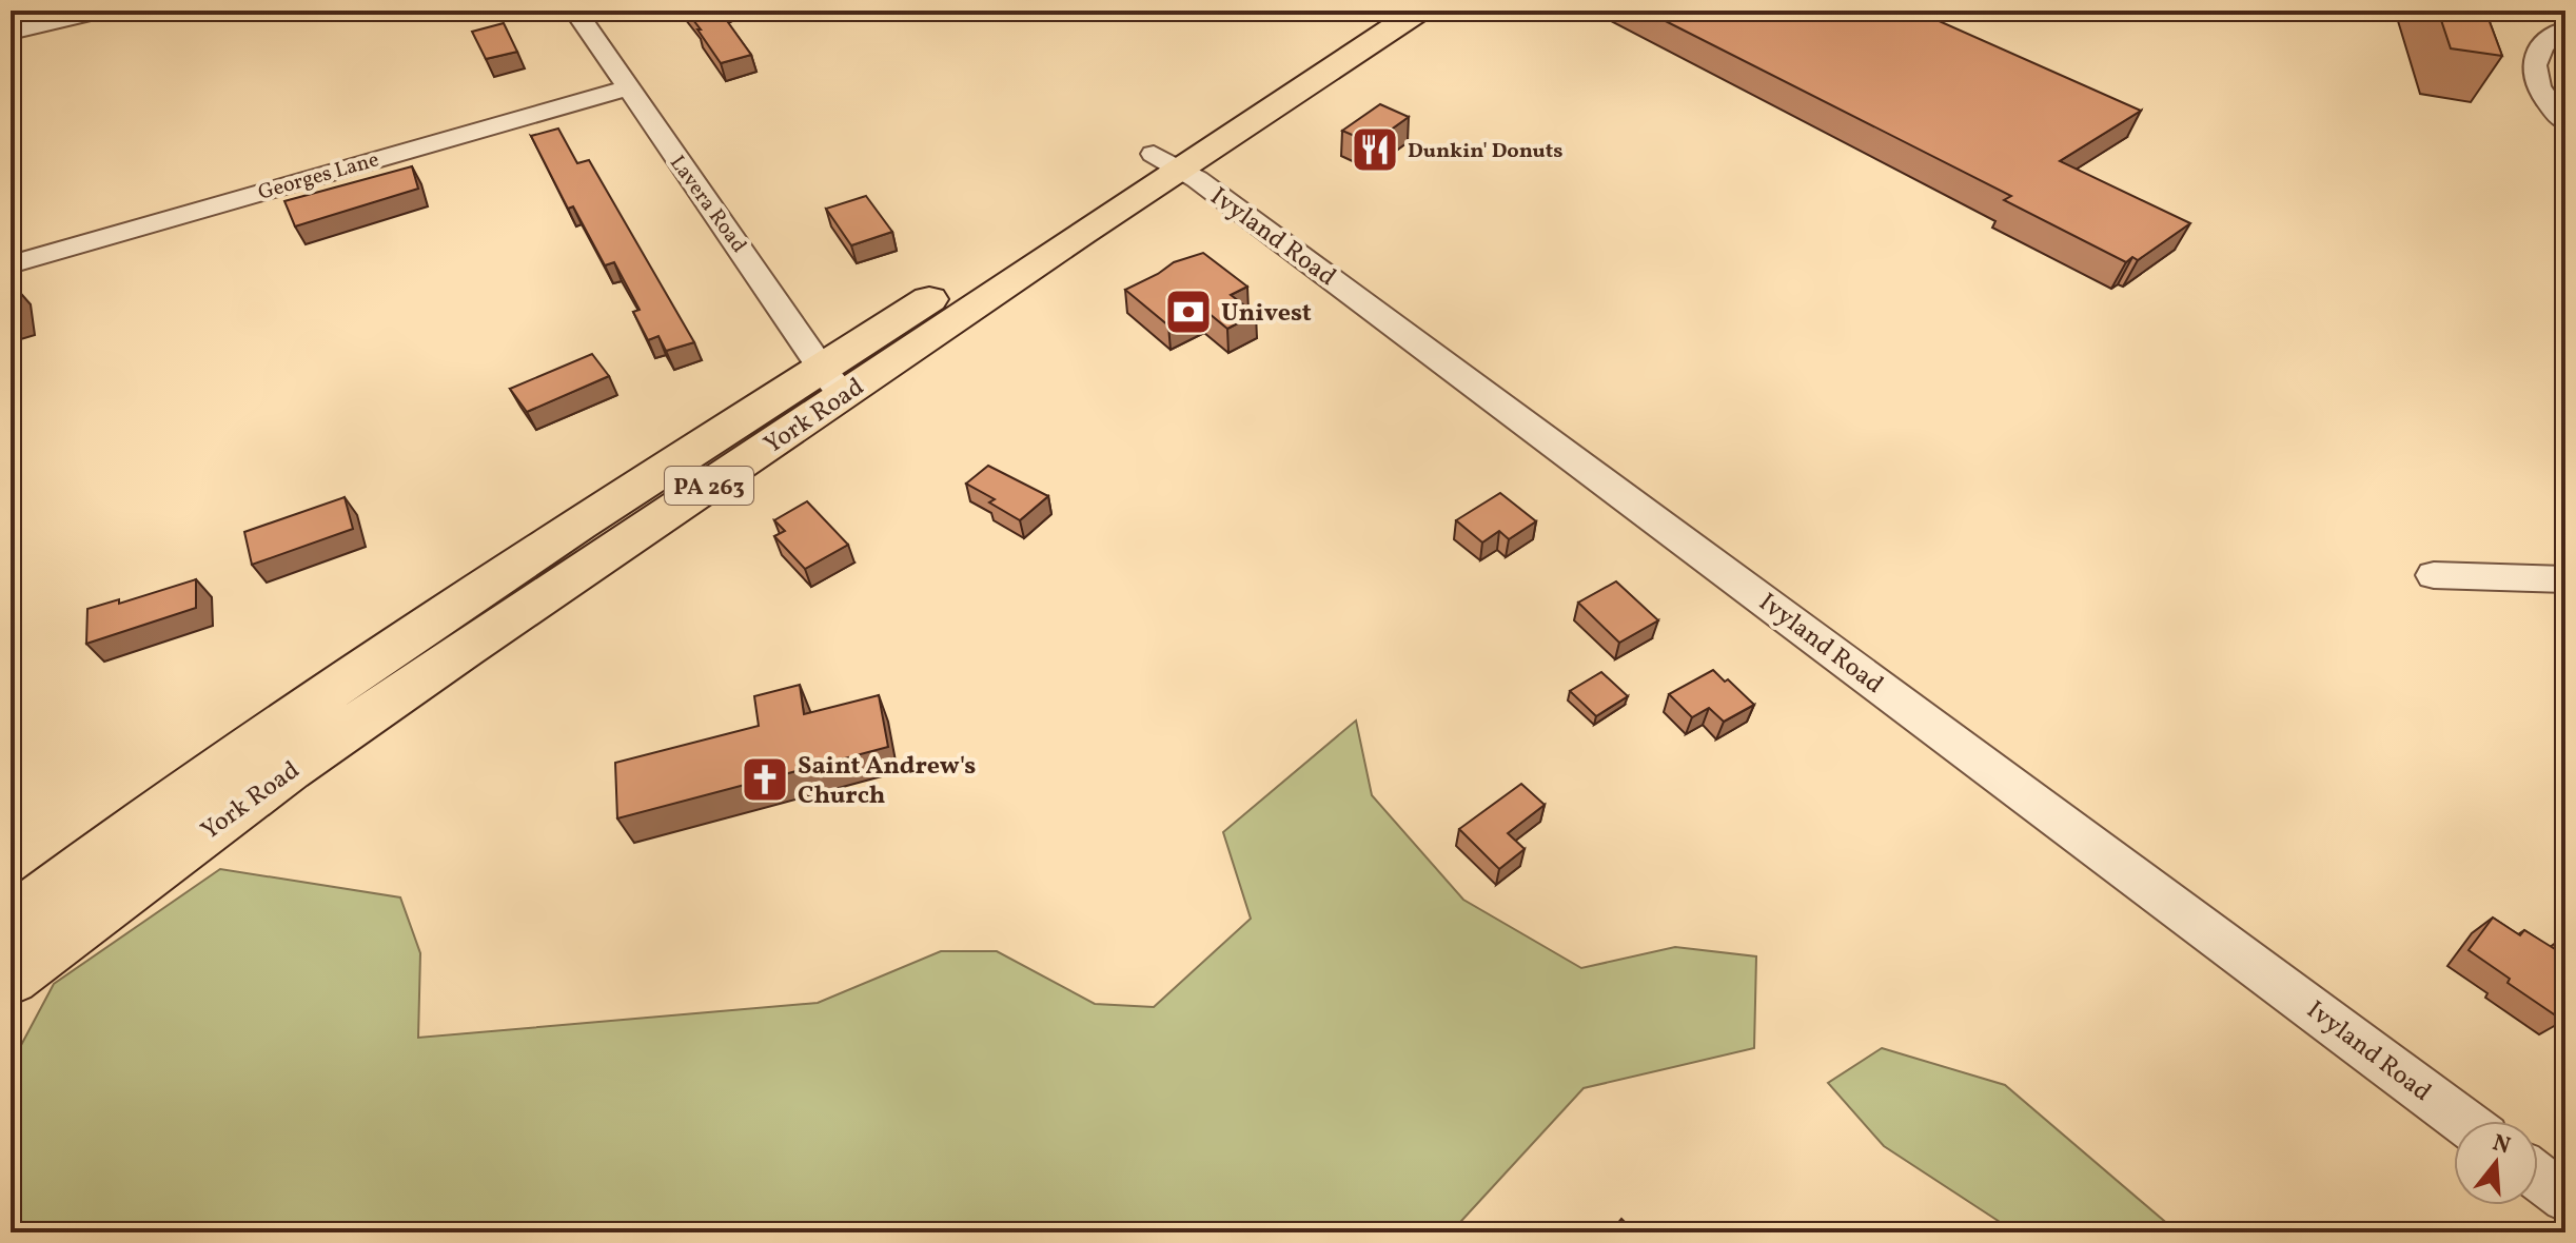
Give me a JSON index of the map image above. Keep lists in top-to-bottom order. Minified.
{"streets":{"highway":["York Road","PA 263"],"street":["Georges Lane","Lavera Road","Ivyland Road"]},"crossings":[["Georges Lane","Lavera Road"],["Lavera Road","York Road"],["Ivyland Road","York Road"]],"places":{"restaurant":["Dunkin' Donuts"],"bank":["Univest"],"church":["Saint Andrew's Church"]},"north":"top"}
